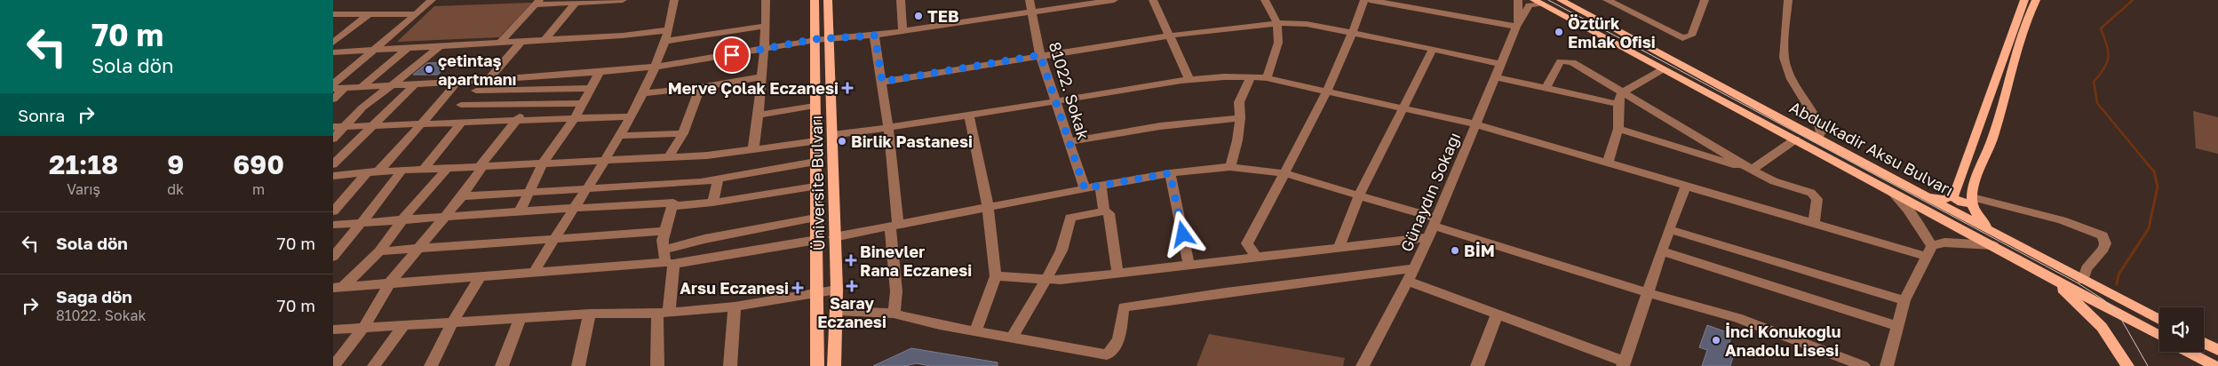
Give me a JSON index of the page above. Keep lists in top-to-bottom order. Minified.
{"streets":{"main road":["Abdulkadir Aksu Bulvarı","Üniversite Bulvarı"],"street":["81022. Sokak","Günaydın Sokağı"]},"places":{"other":["TEB","Öztürk Emlak Ofisi","çetintaş apartmanı","Birlik Pastanesi","BİM","İnci Konukoğlu Anadolu Lisesi"],"health":["Merve Çolak Eczanesi","Binevler Rana Eczanesi","Saray Eczanesi","Arsu Eczanesi"]},"page":{"turn":["70 m","Sola dön"],"then":"Sonra","eta":["21:18","Varış","9","dk","690","m"],"list":[{"name":"Sola dön","value":"70 m"},{"name":"Sağa dön","note":"81022. Sokak","value":"70 m"}]}}
